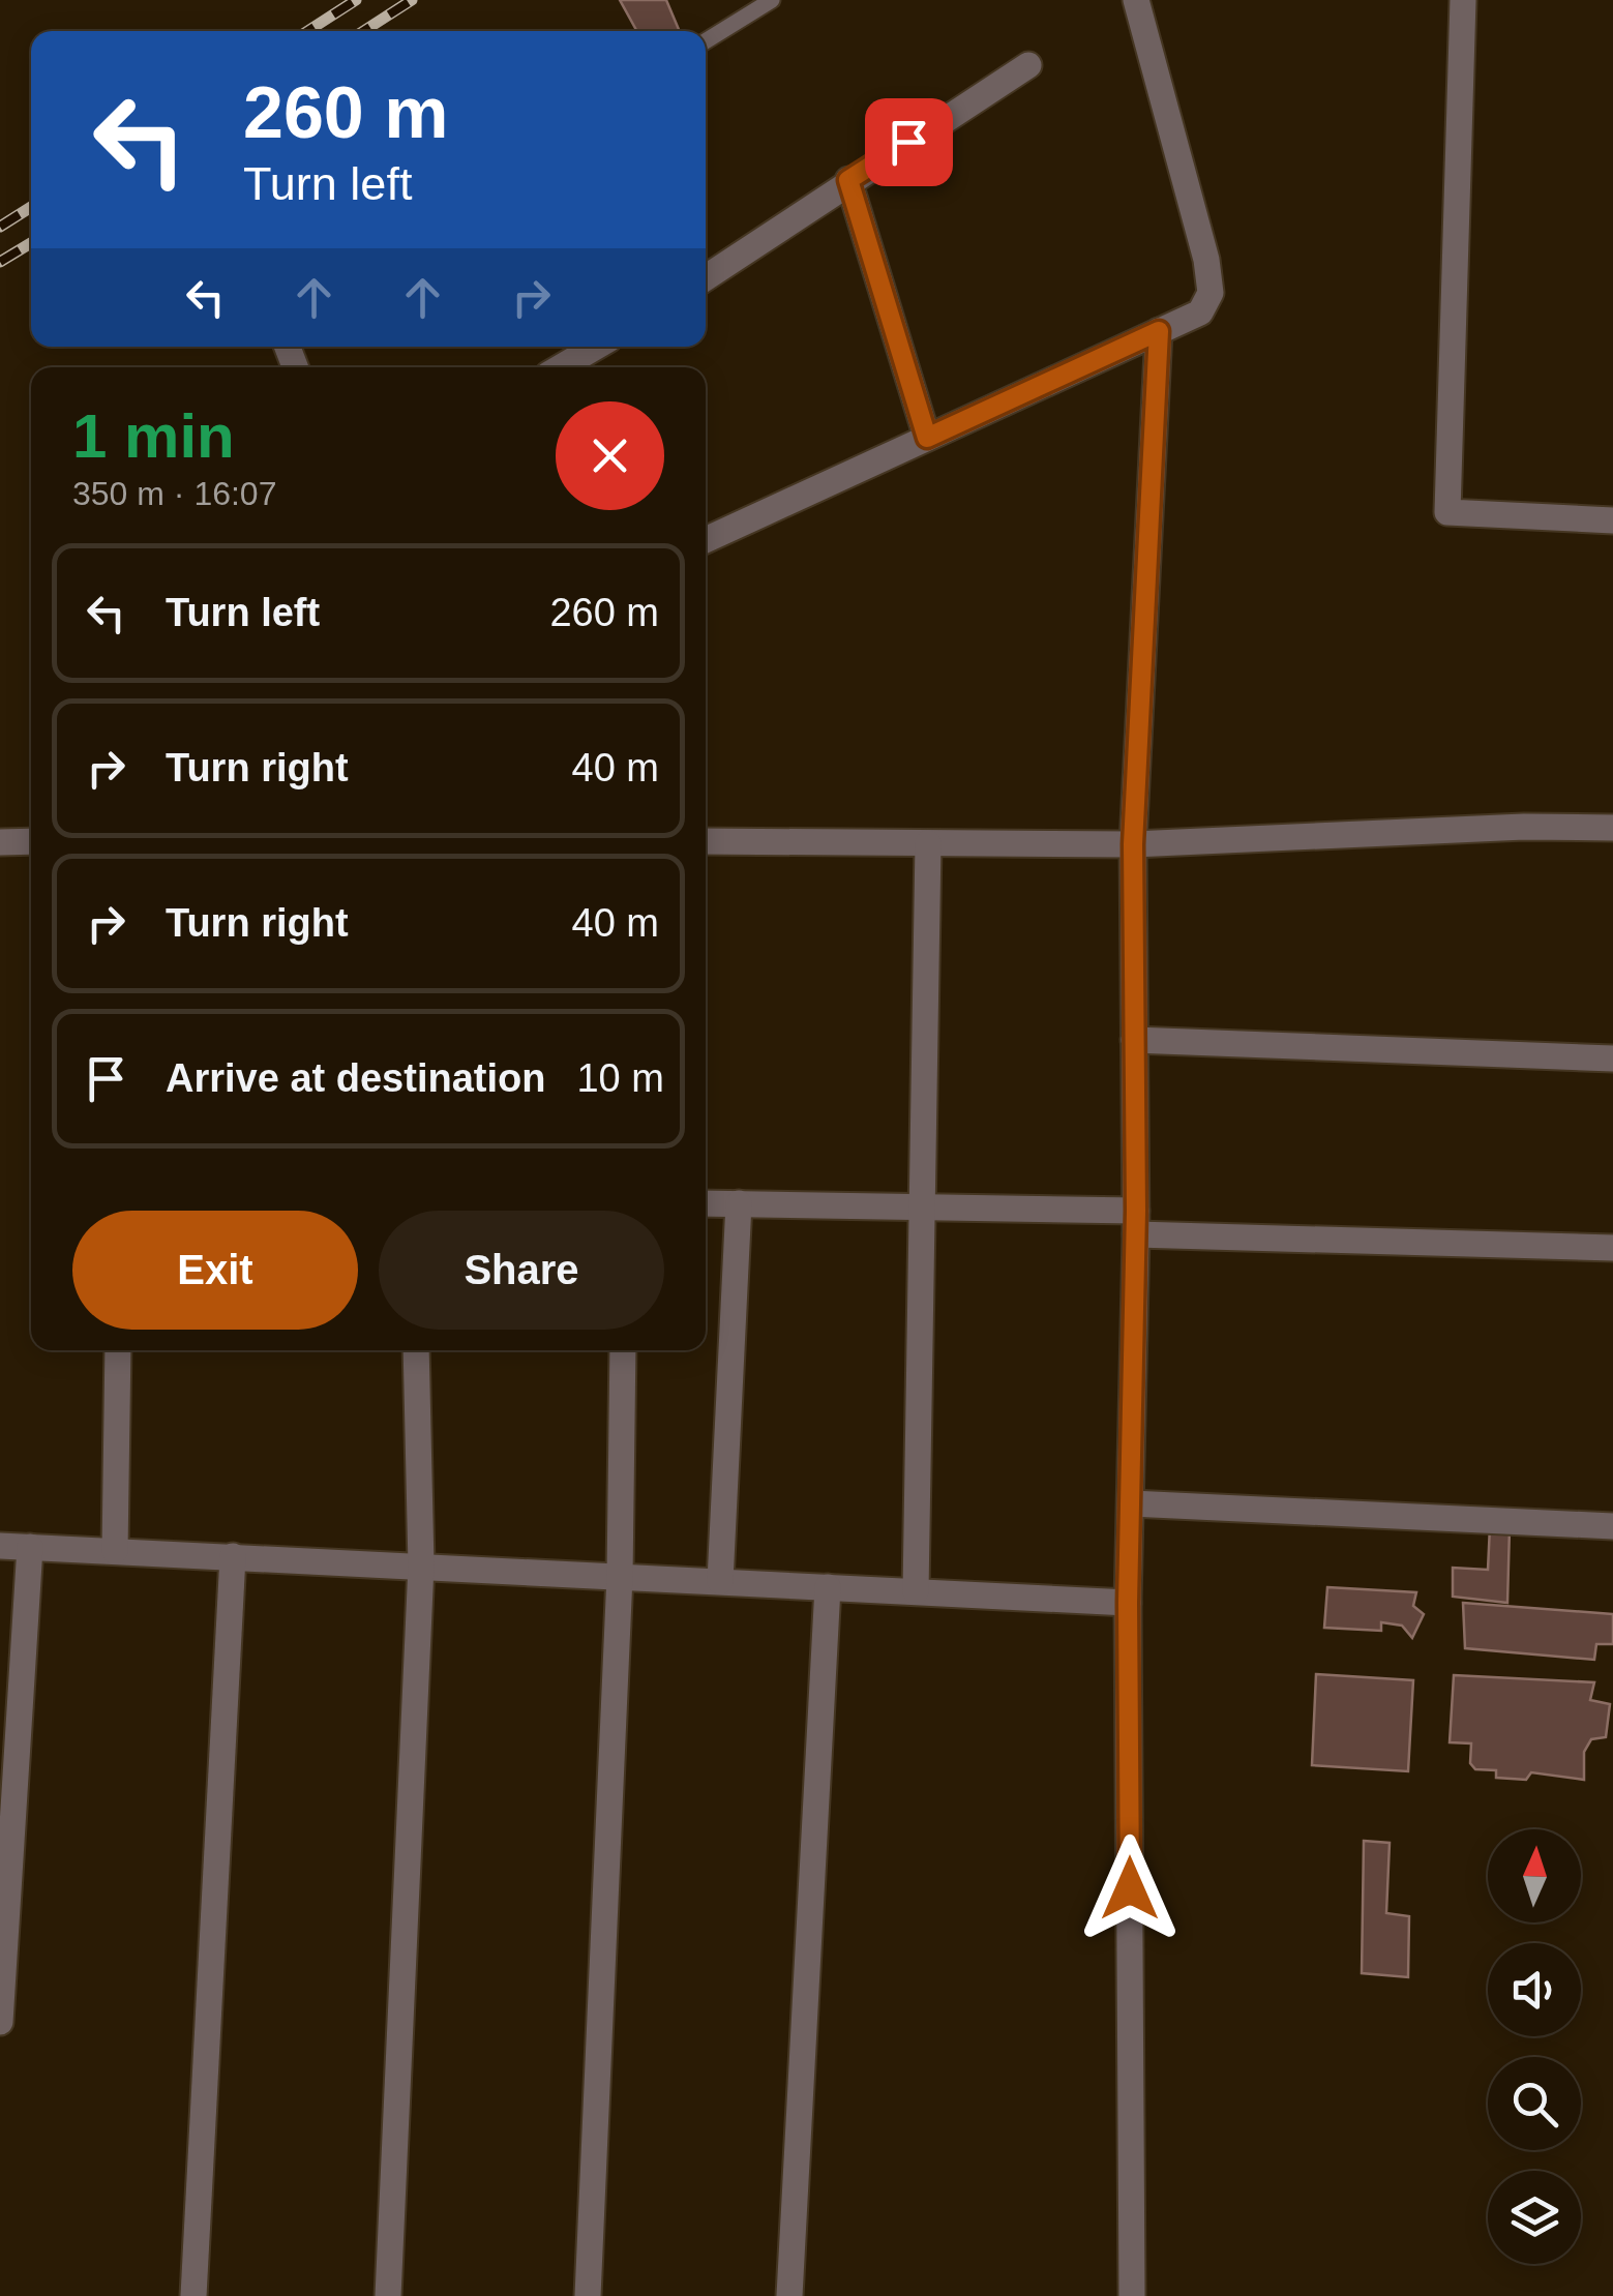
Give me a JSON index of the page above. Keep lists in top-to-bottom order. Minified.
{"north":"top","page":{"turn":["260 m","Turn left"],"heading":["1 min","350 m · 16:07"],"list":[{"name":"Turn left","value":"260 m"},{"name":"Turn right","value":"40 m"},{"name":"Turn right","value":"40 m"},{"name":"Arrive at destination","value":"10 m"}],"buttons":["Exit","Share"]}}
